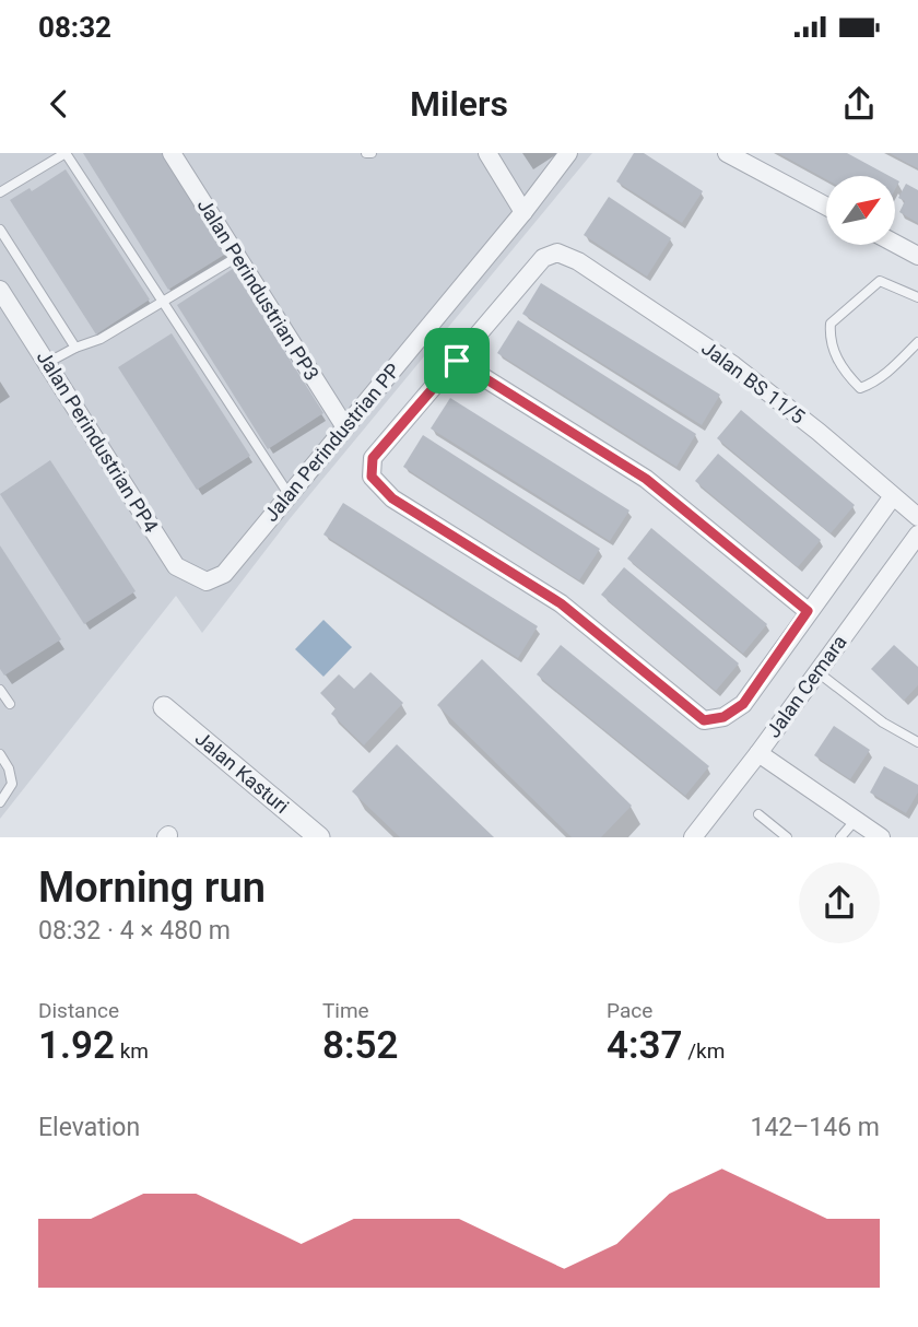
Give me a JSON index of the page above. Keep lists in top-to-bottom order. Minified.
{"streets":{"street":["Jalan Perindustrian PP3","Jalan BS 11/5","Jalan Perindustrian PP4","Jalan Perindustrian PP","Jalan Cemara","Jalan Kasturi"]},"crossings":[["Jalan Perindustrian PP3","Jalan Perindustrian PP"],["Jalan Perindustrian PP4","Jalan Perindustrian PP"]],"north":"top right","page":{"status":"08:32","header":"Milers","heading":["Morning run","08:32 · 4 × 480 m"],"stats":[["Distance","1.92 km"],["Time","8:52"],["Pace","4:37 /km"]],"chart":["Elevation","142–146 m"]}}
